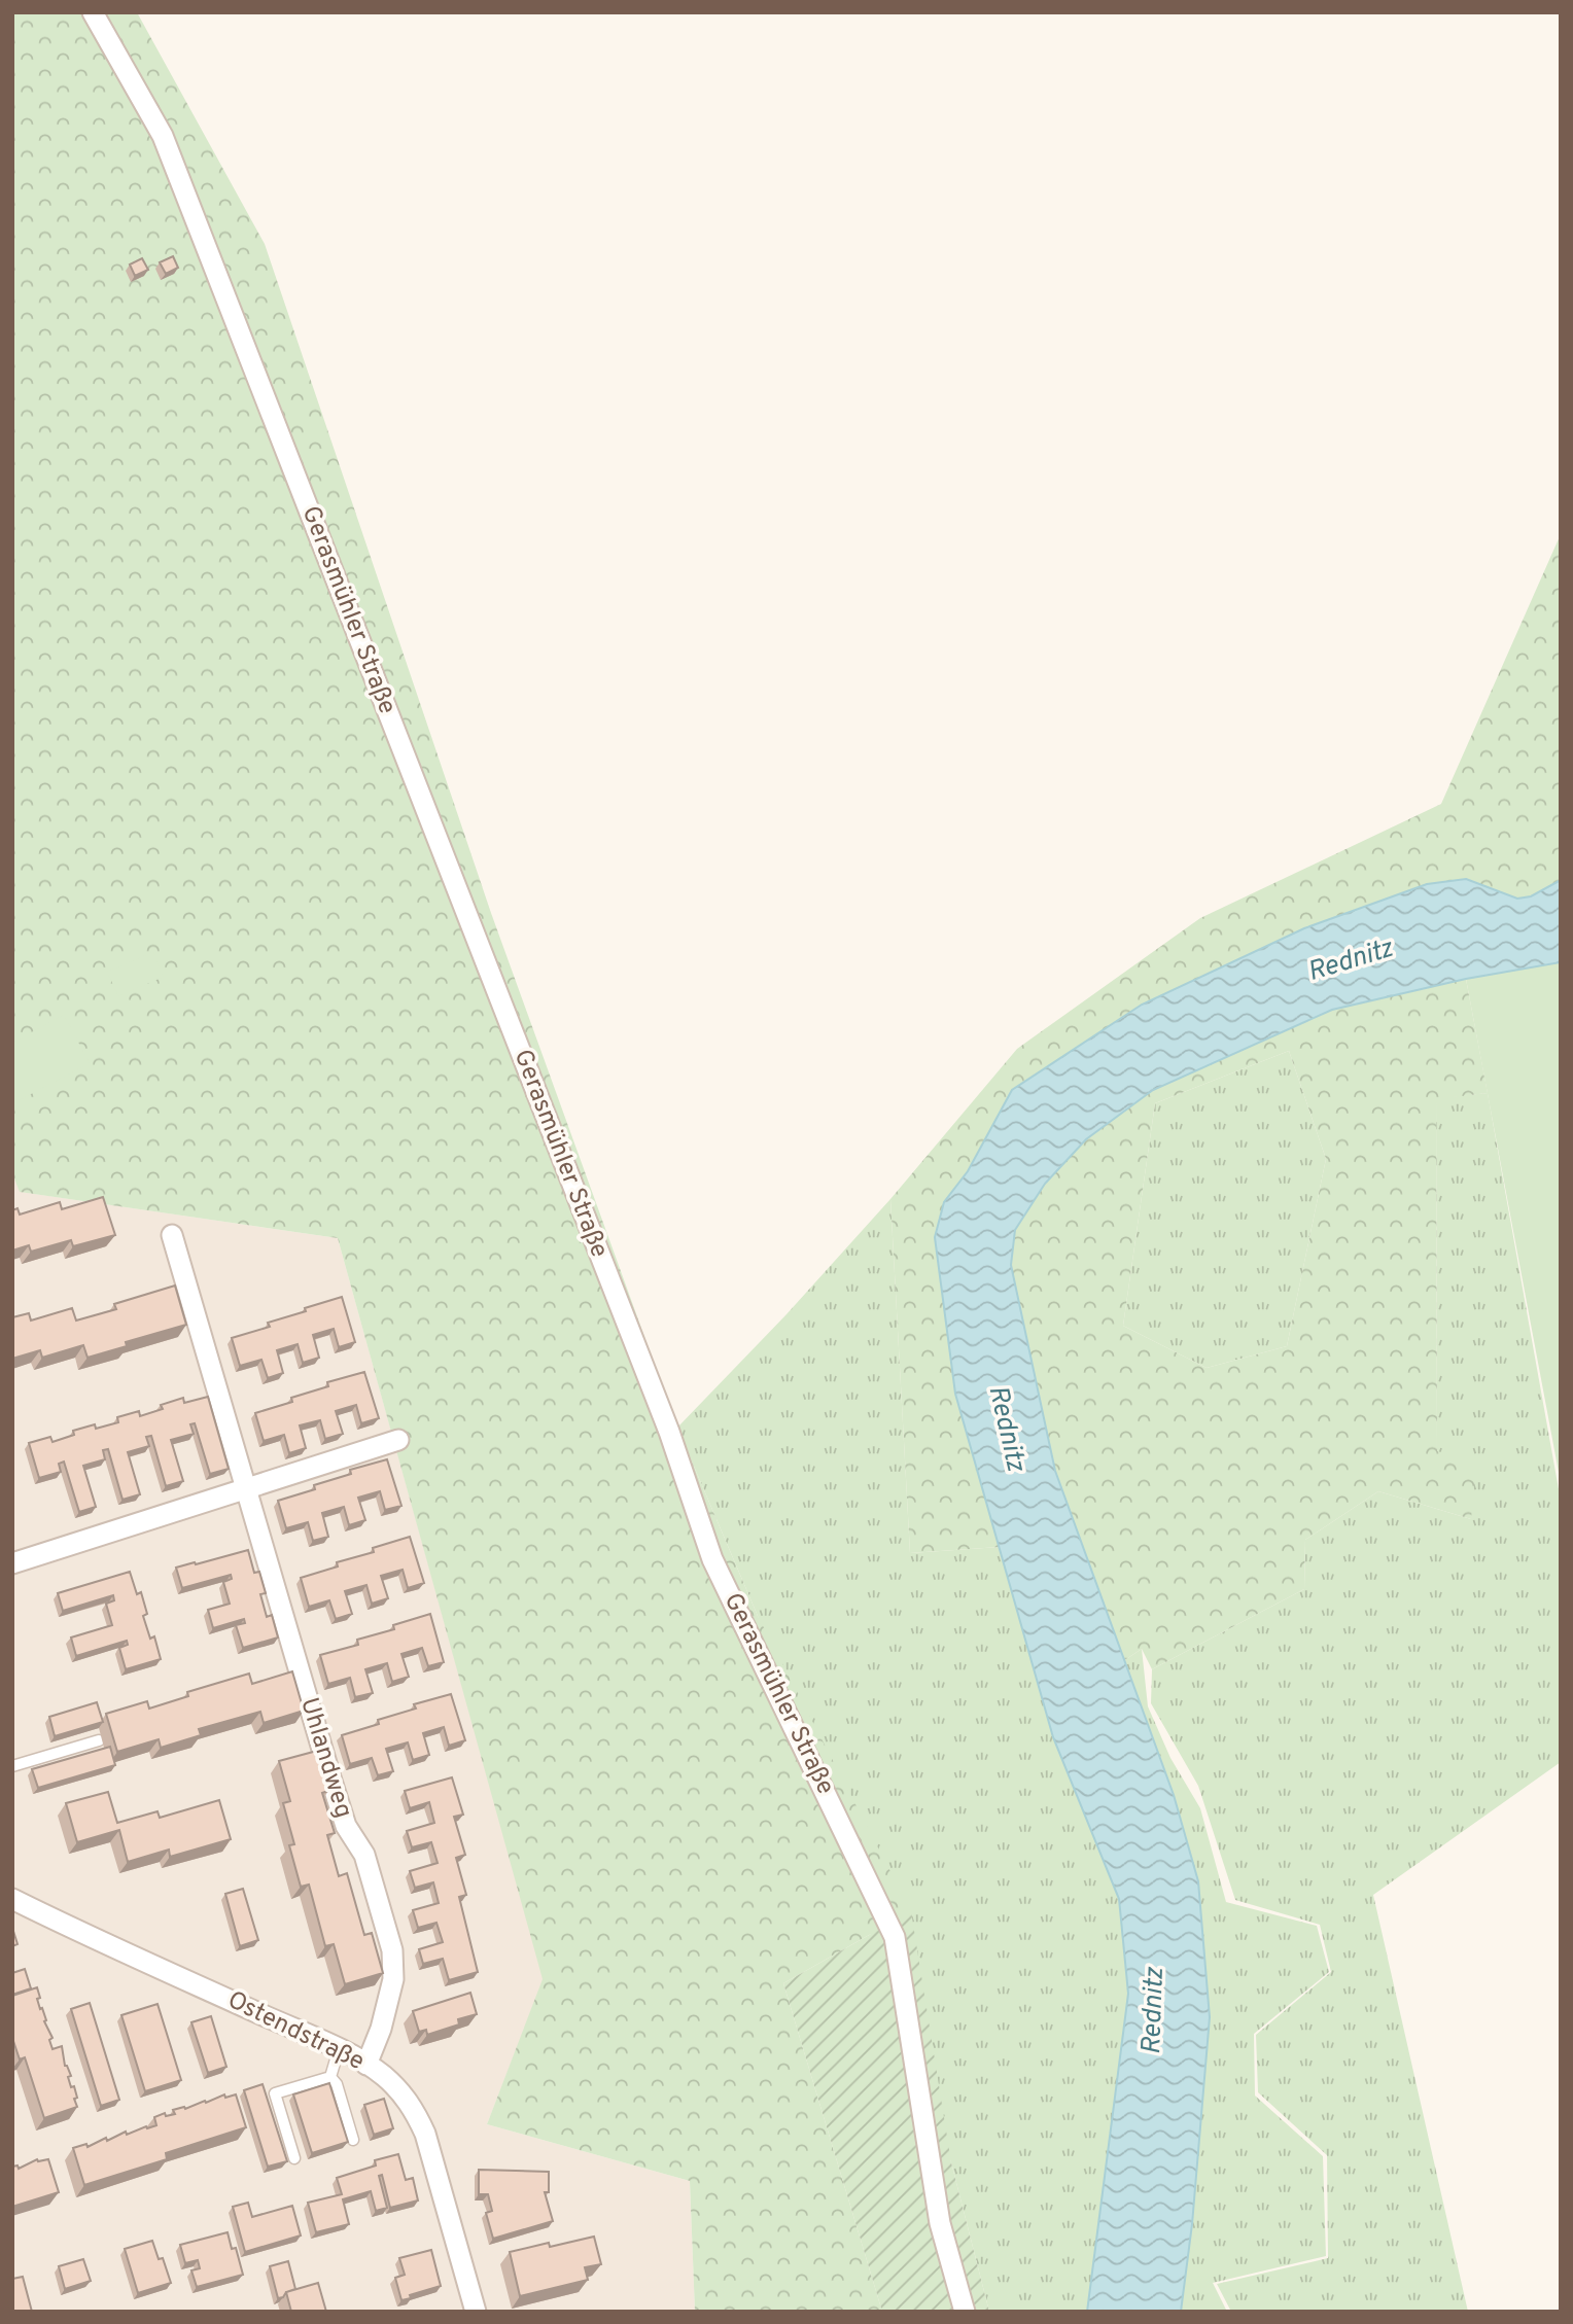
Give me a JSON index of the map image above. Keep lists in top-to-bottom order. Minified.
{"streets":{"street":["Gerasmühler Straße","Uhlandweg","Ostendstraße"]},"crossings":[["Uhlandweg","Ostendstraße"]],"water":["Rednitz"]}
